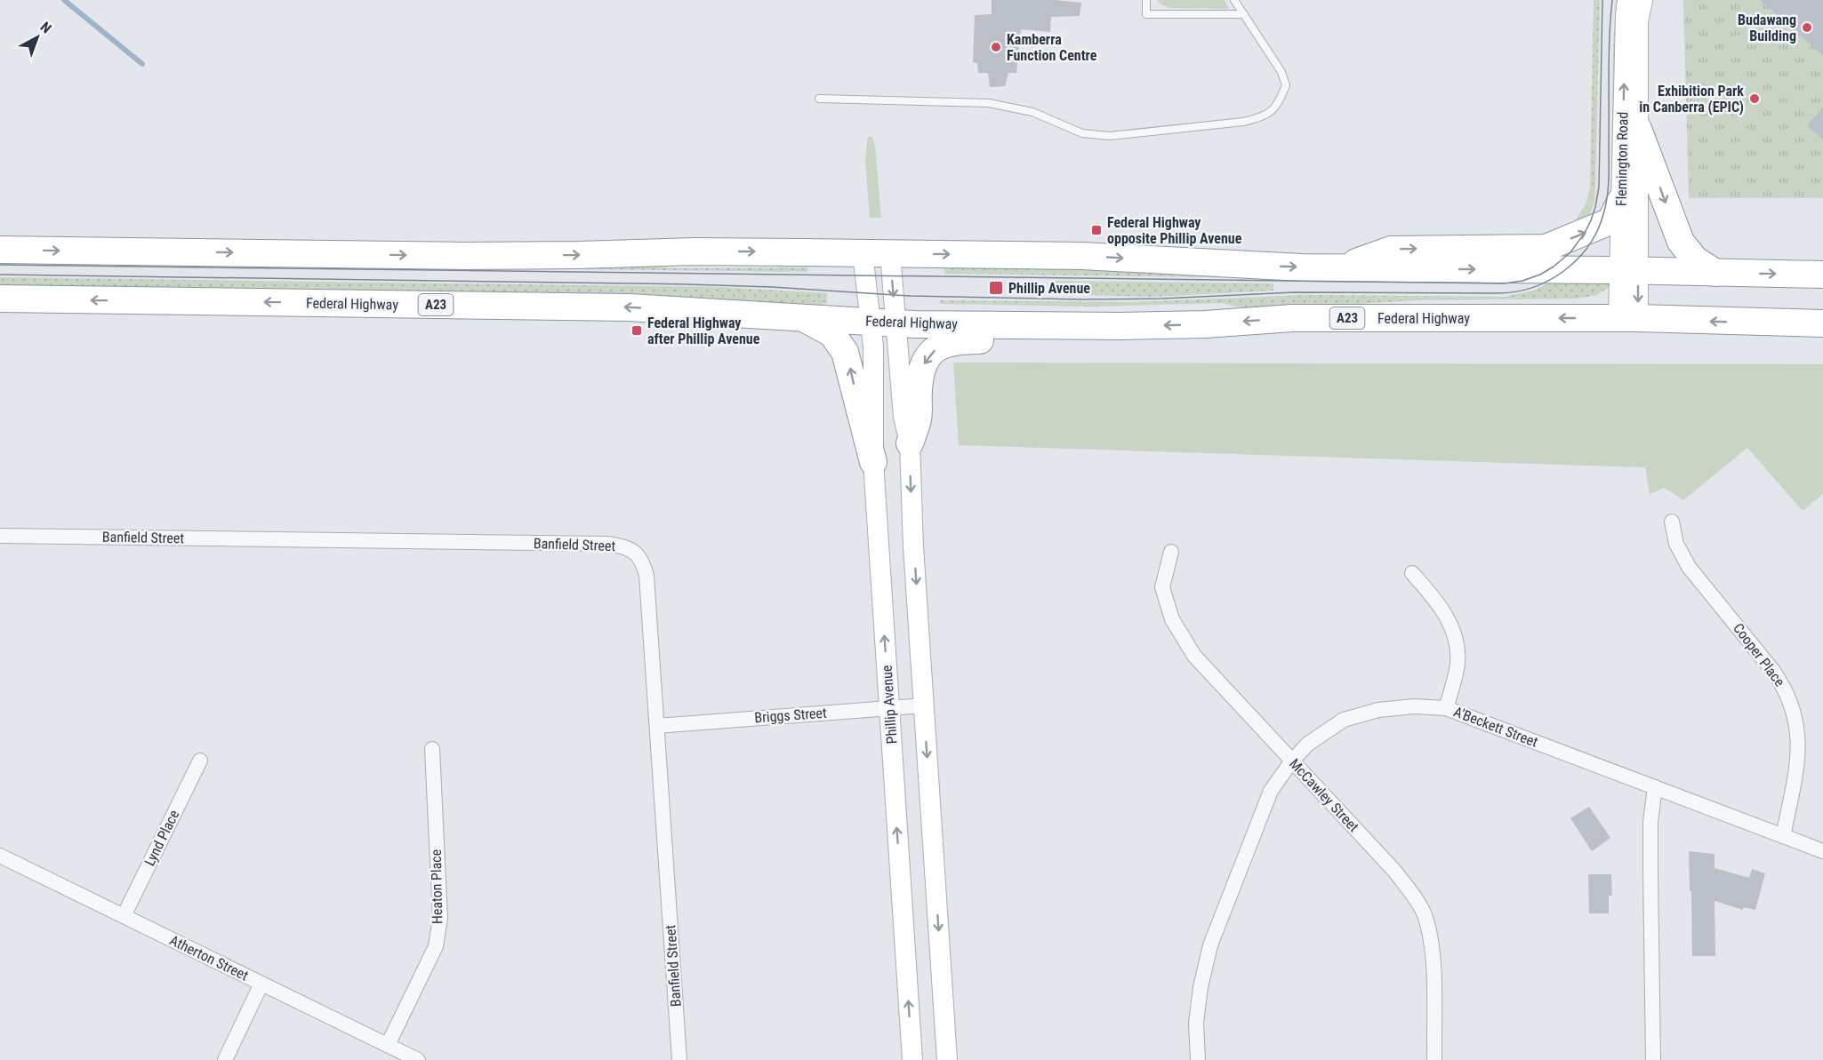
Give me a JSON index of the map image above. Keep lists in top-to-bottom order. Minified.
{"streets":{"highway":["Federal Highway","A23"],"main road":["Flemington Road","Phillip Avenue"],"street":["Banfield Street","Cooper Place","Briggs Street","A'Beckett Street","McCawley Street","Lynd Place","Heaton Place","Atherton Street"]},"crossings":[["Flemington Road","Federal Highway"],["Federal Highway","Phillip Avenue"],["Banfield Street","Briggs Street"],["Cooper Place","A'Beckett Street"],["Phillip Avenue","Briggs Street"],["A'Beckett Street","McCawley Street"],["Lynd Place","Atherton Street"],["Heaton Place","Atherton Street"]],"places":{"other":["Budawang Building","Kamberra Function Centre","Exhibition Park in Canberra (EPIC)"],"transit":["Federal Highway opposite Phillip Avenue","Phillip Avenue","Federal Highway after Phillip Avenue"]},"north":"top right"}
